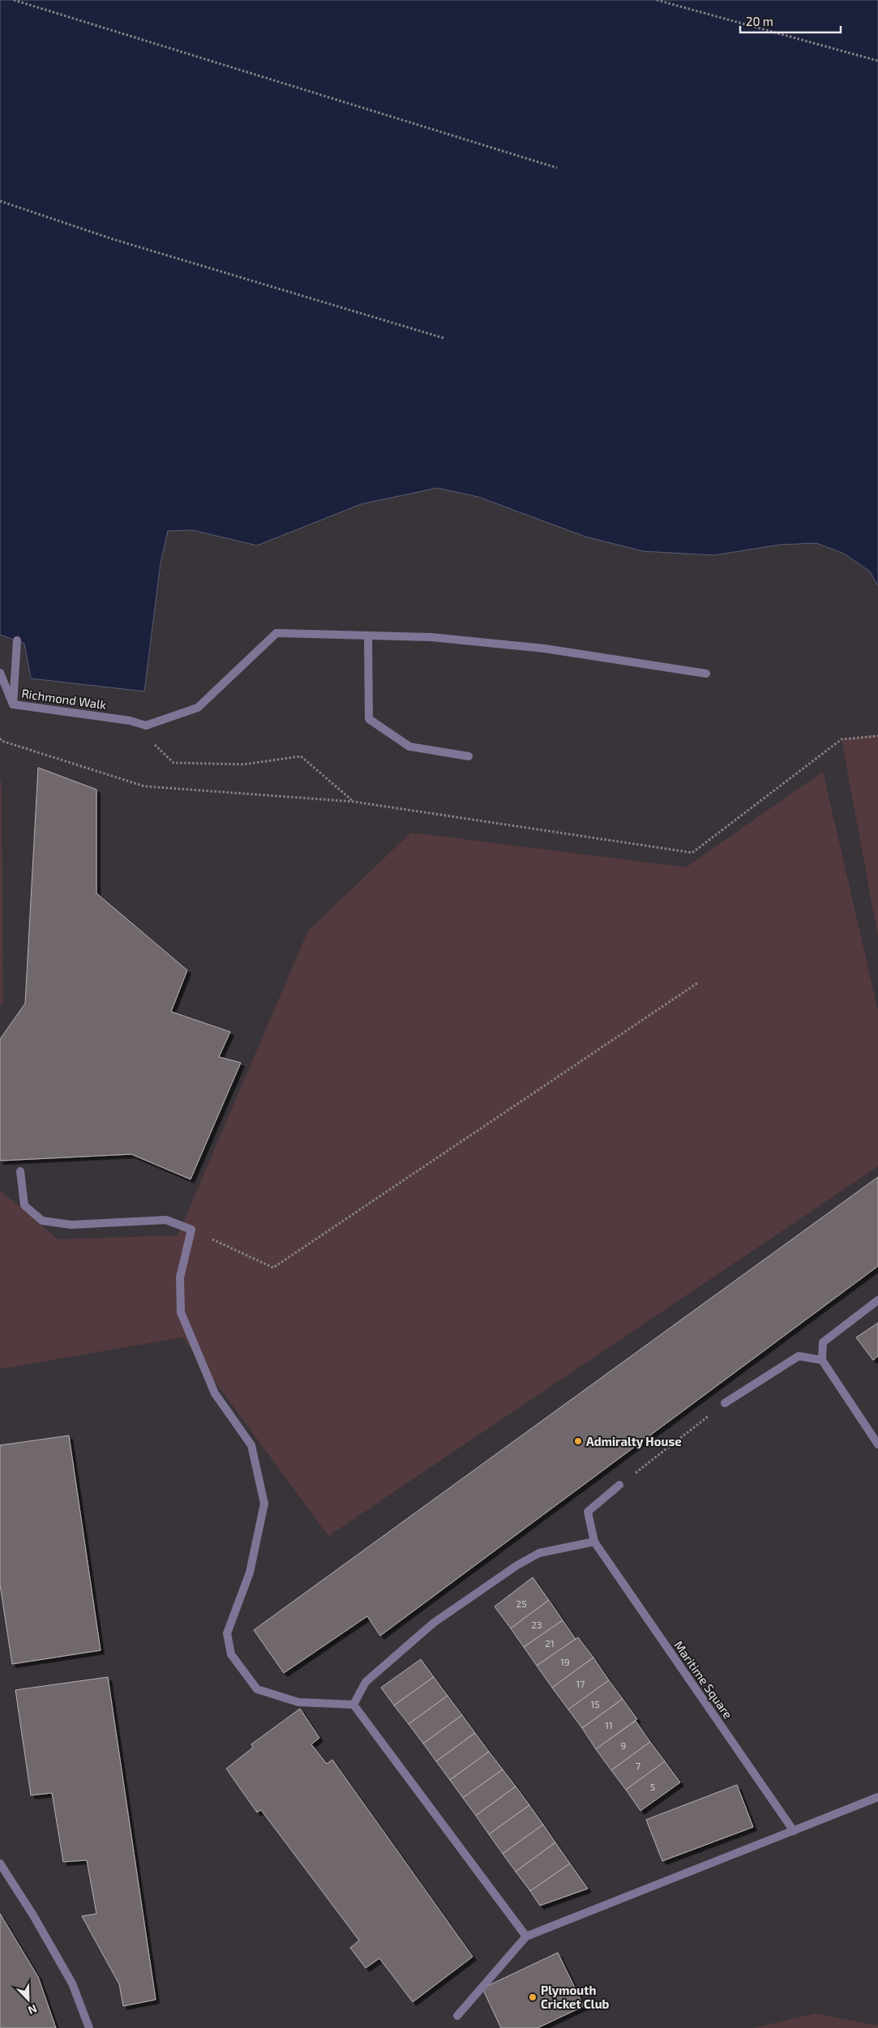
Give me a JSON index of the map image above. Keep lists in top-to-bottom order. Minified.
{"streets":{"street":["Richmond Walk","Maritime Square"]},"places":["Admiralty House","Plymouth Cricket Club"],"house_numbers":["25","23","21","19","17","15","11","9","7","5"],"scale_bar":"20 m","north":"bottom right"}
